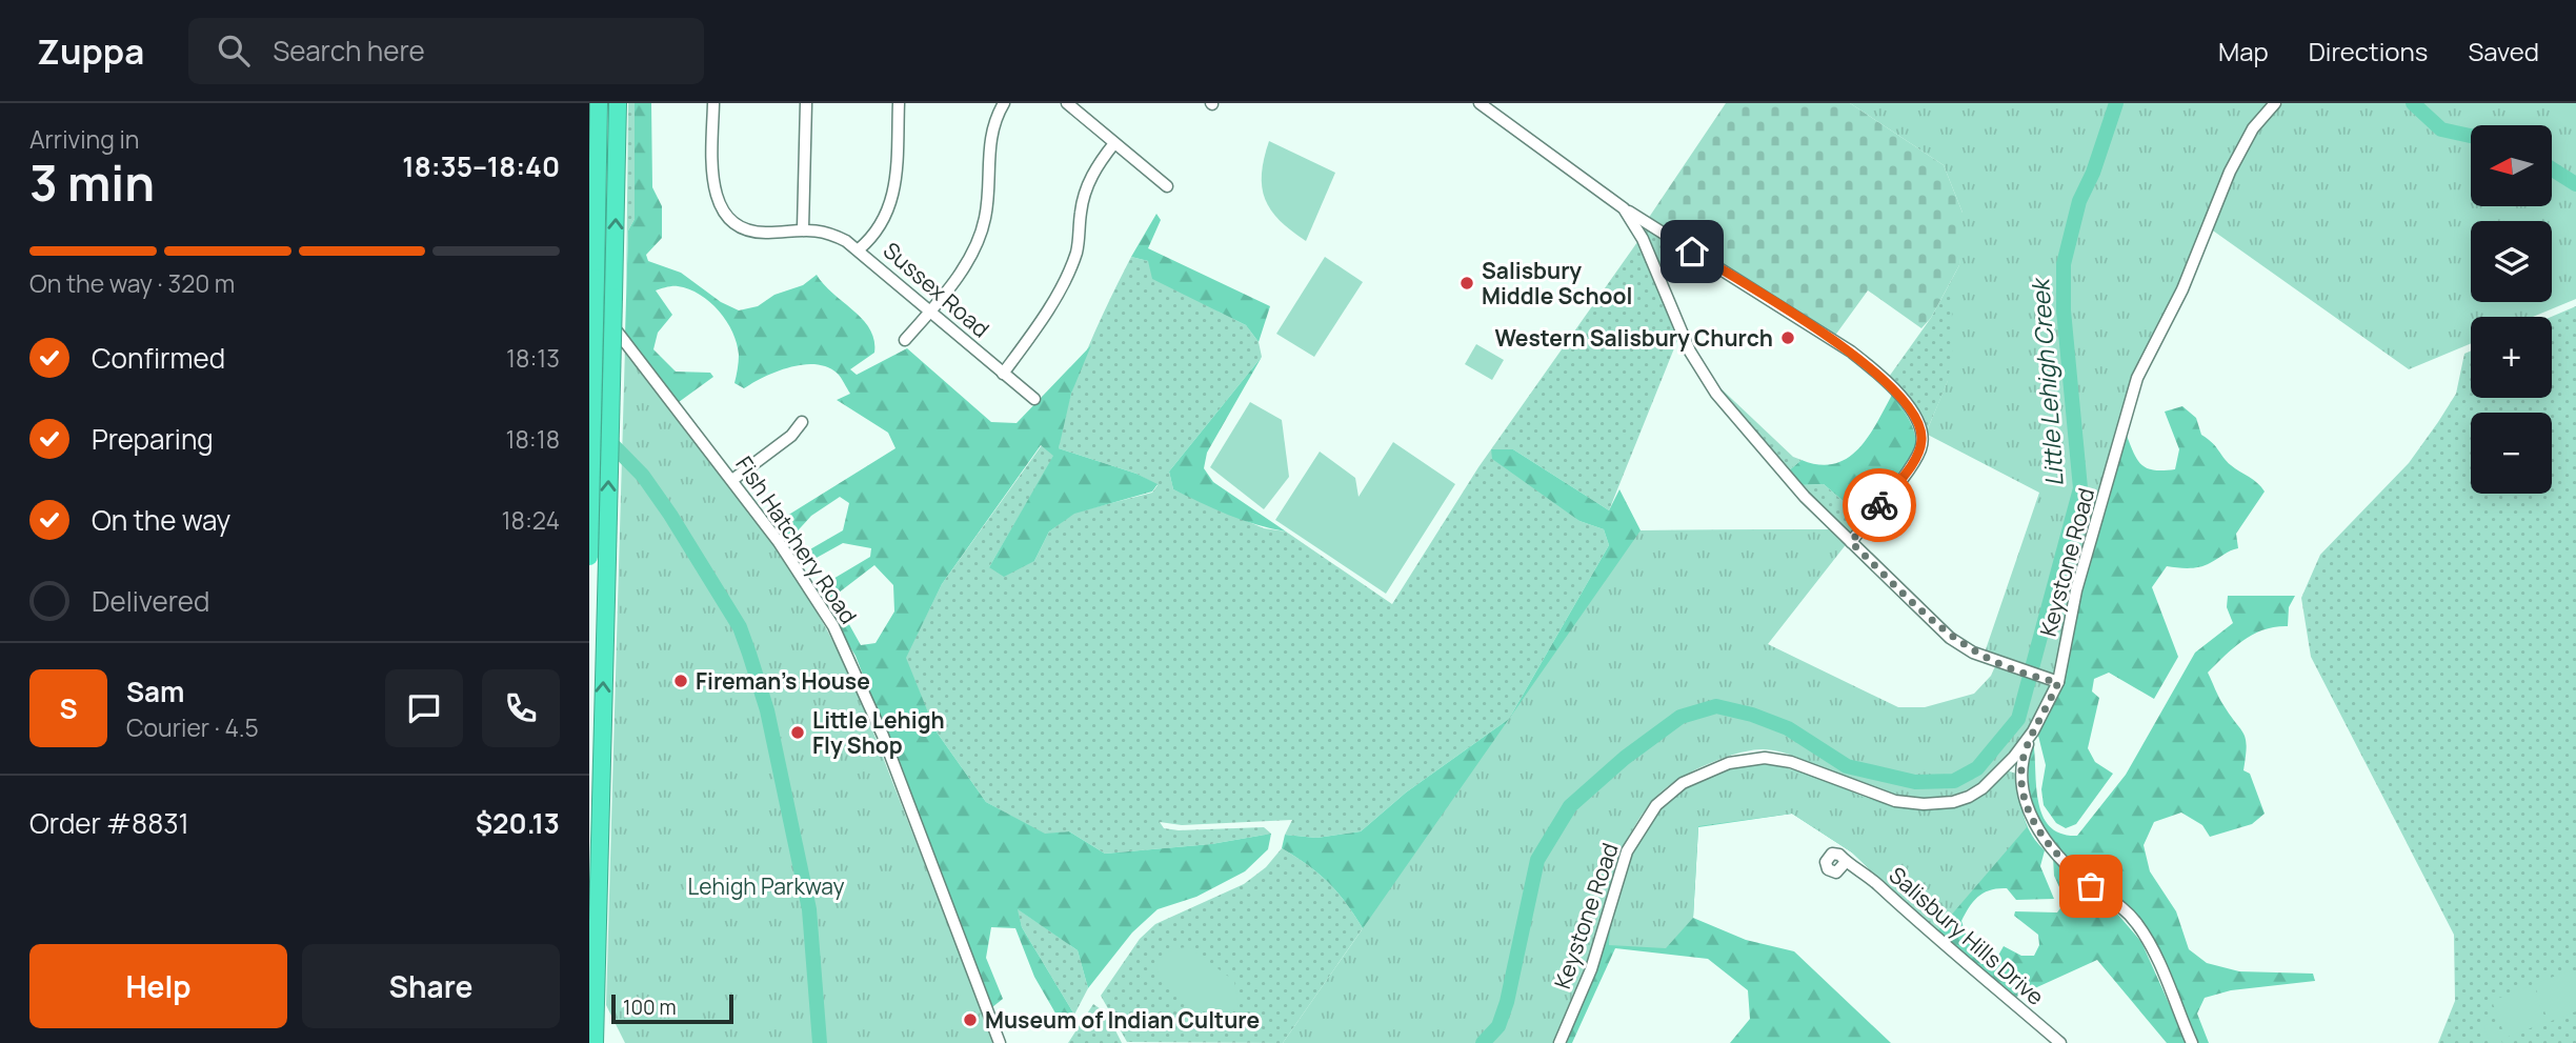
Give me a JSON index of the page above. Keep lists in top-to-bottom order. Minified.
{"streets":{"street":["Sussex Road","Fish Hatchery Road","Keystone Road","Salisbury Hills Drive"]},"water":["Little Lehigh Creek"],"parks":["Lehigh Parkway"],"places":["Salisbury Middle School","Western Salisbury Church","Fireman's House","Little Lehigh Fly Shop","Museum of Indian Culture"],"scale_bar":"100 m","north":"left","page":{"header":"Zuppa","search":"Search here","nav":["Map","Directions","Saved"],"heading":["3 min","Arriving in","18:35–18:40"],"panel":["Sam","Courier · 4.5","Order #8831","$20.13"],"map_buttons":["+","−"],"bar":"On the way · 320 m","list":[["Confirmed","18:13"],["Preparing","18:18"],["On the way","18:24"],"Delivered"],"round":"S","buttons":["Help","Share"],"scale":"100 m"}}
